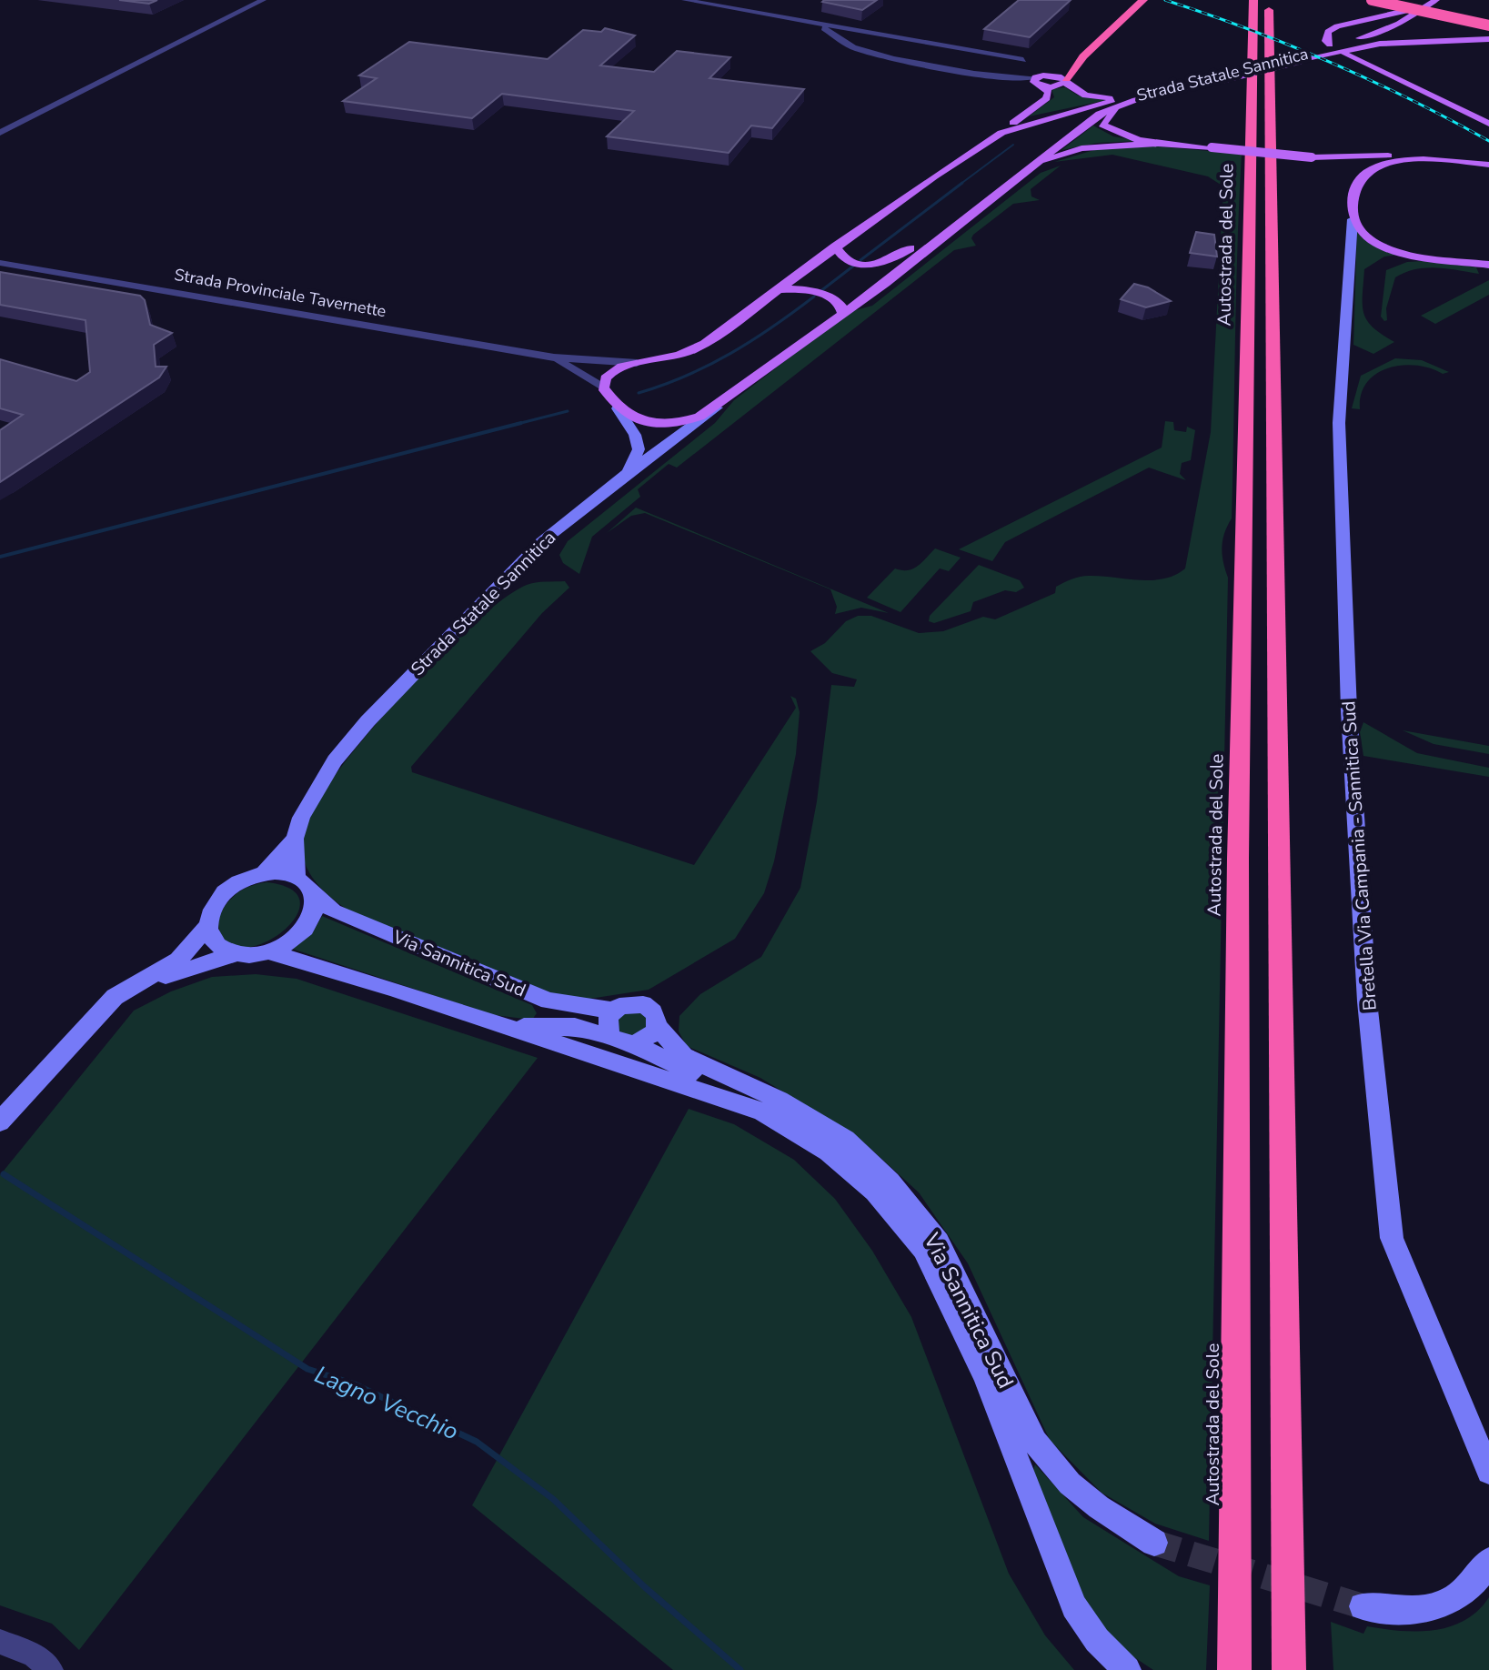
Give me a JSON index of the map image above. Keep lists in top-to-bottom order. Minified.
{"streets":{"highway":["Autostrada del Sole"],"main road":["Strada Statale Sannitica"],"street":["Strada Provinciale Tavernette","Bretella Via Campania - Sannitica Sud","Via Sannitica Sud"]},"crossings":[["Strada Statale Sannitica","Strada Provinciale Tavernette"],["Strada Statale Sannitica","Via Sannitica Sud"]],"water":["Lagno Vecchio"]}
